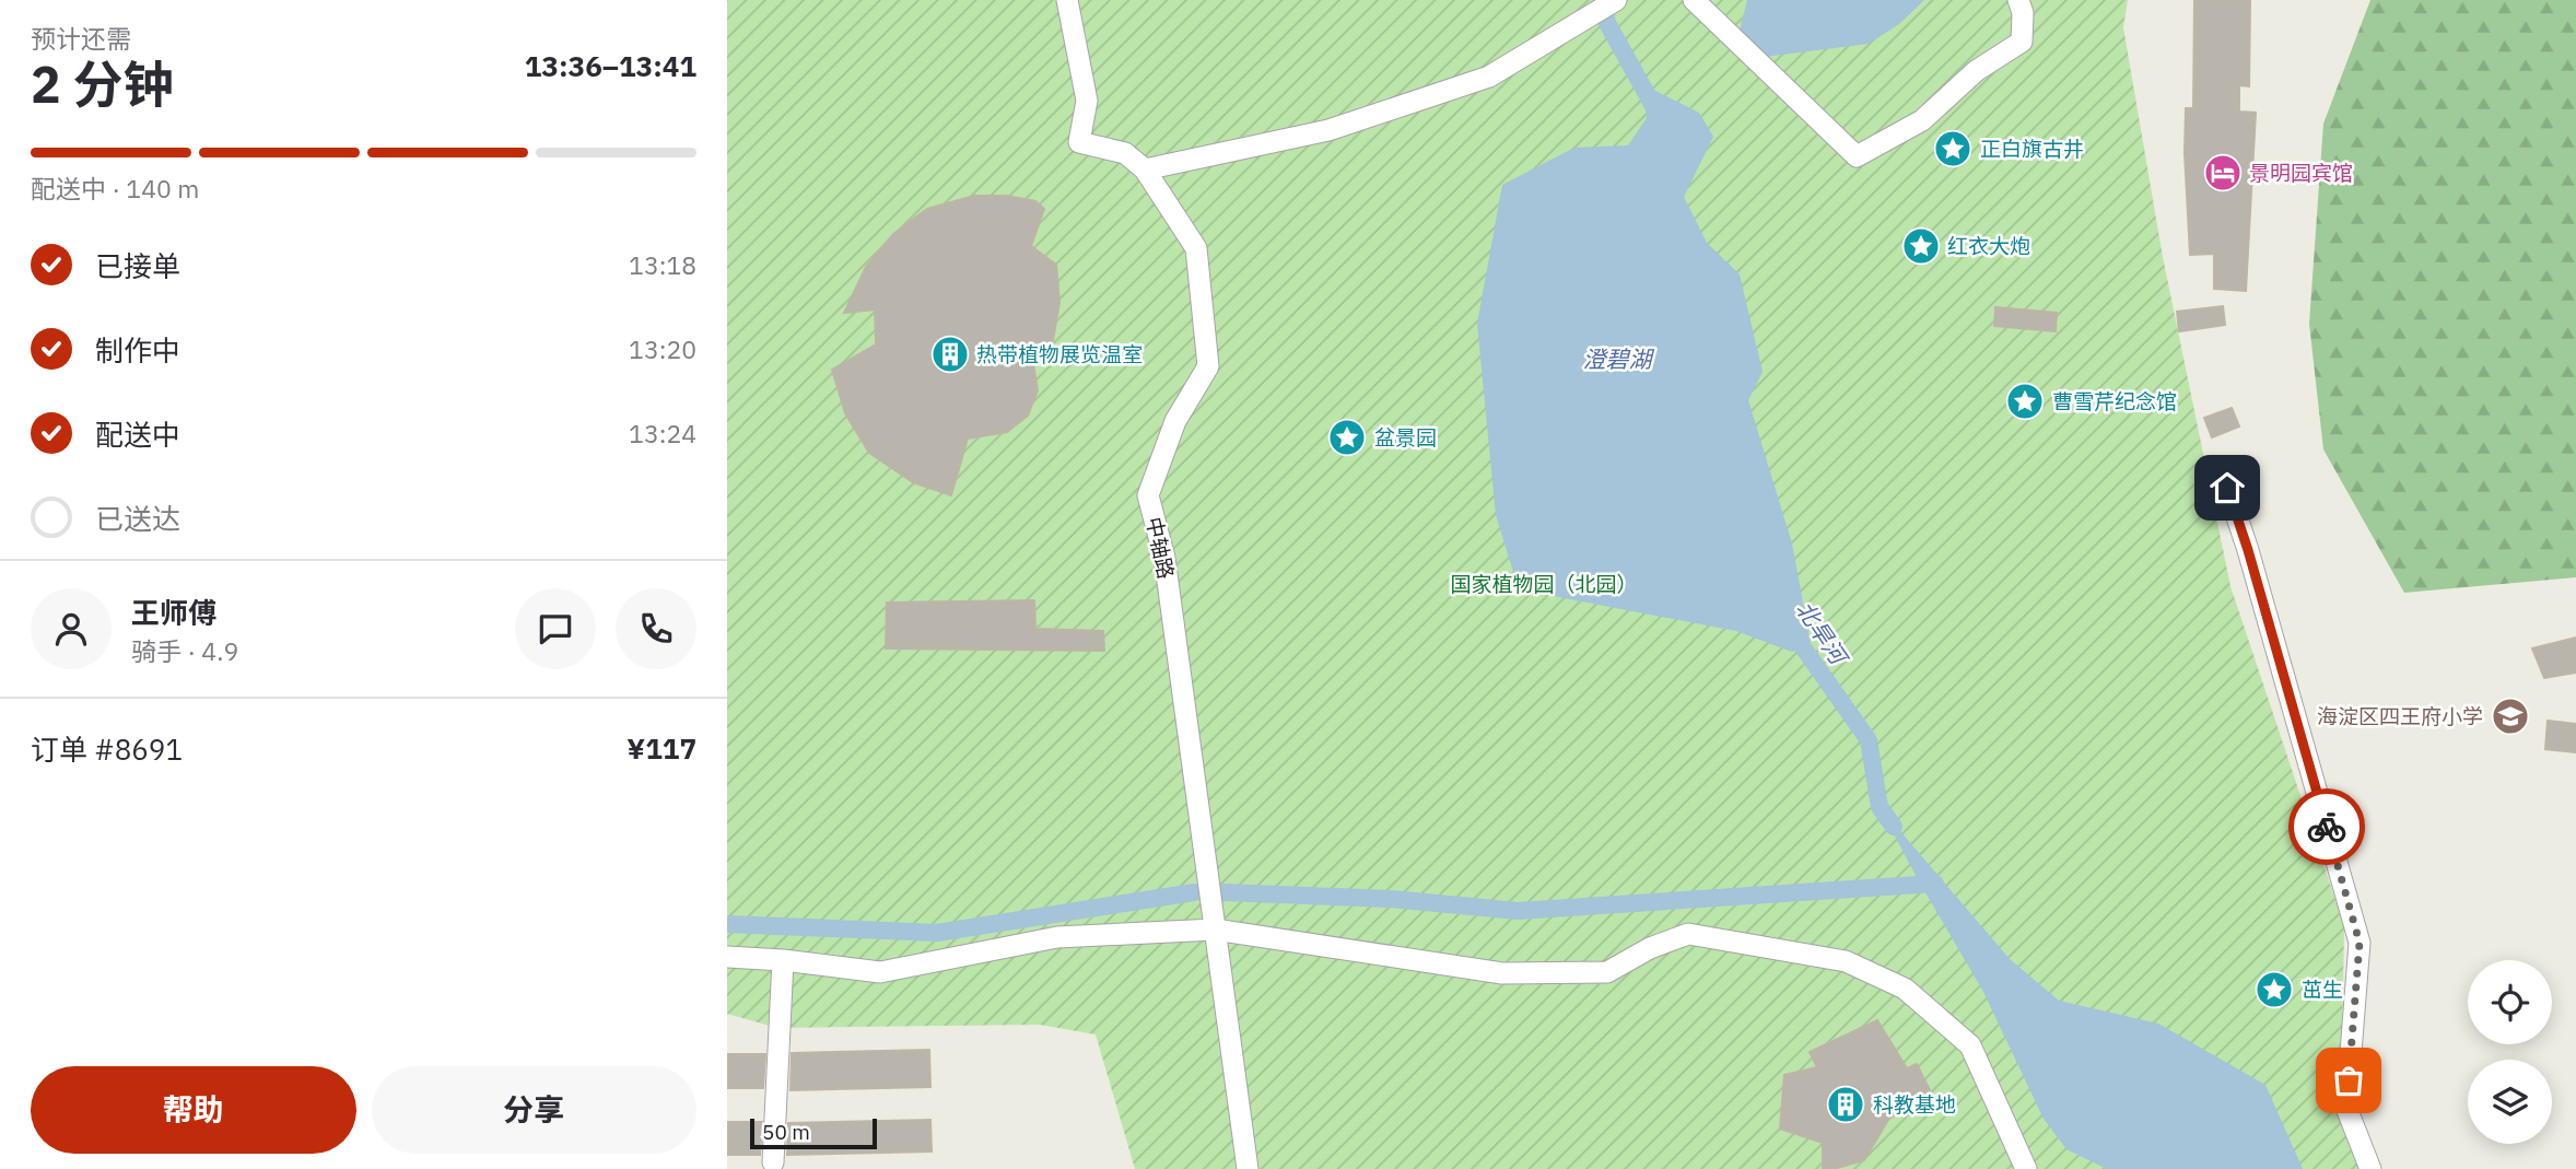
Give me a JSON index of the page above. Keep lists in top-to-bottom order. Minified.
{"streets":{"street":["中轴路"]},"water":["澄碧湖","北旱河"],"parks":["国家植物园（北园）"],"places":{"place":["正白旗古井","红衣大炮","曹雪芹纪念馆","盆景园","茁生"],"hotel":["景明园宾馆"],"building":["热带植物展览温室","科教基地"],"school or university":["海淀区四王府小学"]},"scale_bar":"50 m","page":{"heading":["2 分钟","预计还需","13:36–13:41"],"panel":["王师傅","骑手 · 4.9","订单 #8691","¥117"],"bar":"配送中 · 140 m","list":[["已接单","13:18"],["制作中","13:20"],["配送中","13:24"],"已送达"],"buttons":["帮助","分享"],"scale":"50 m"}}
